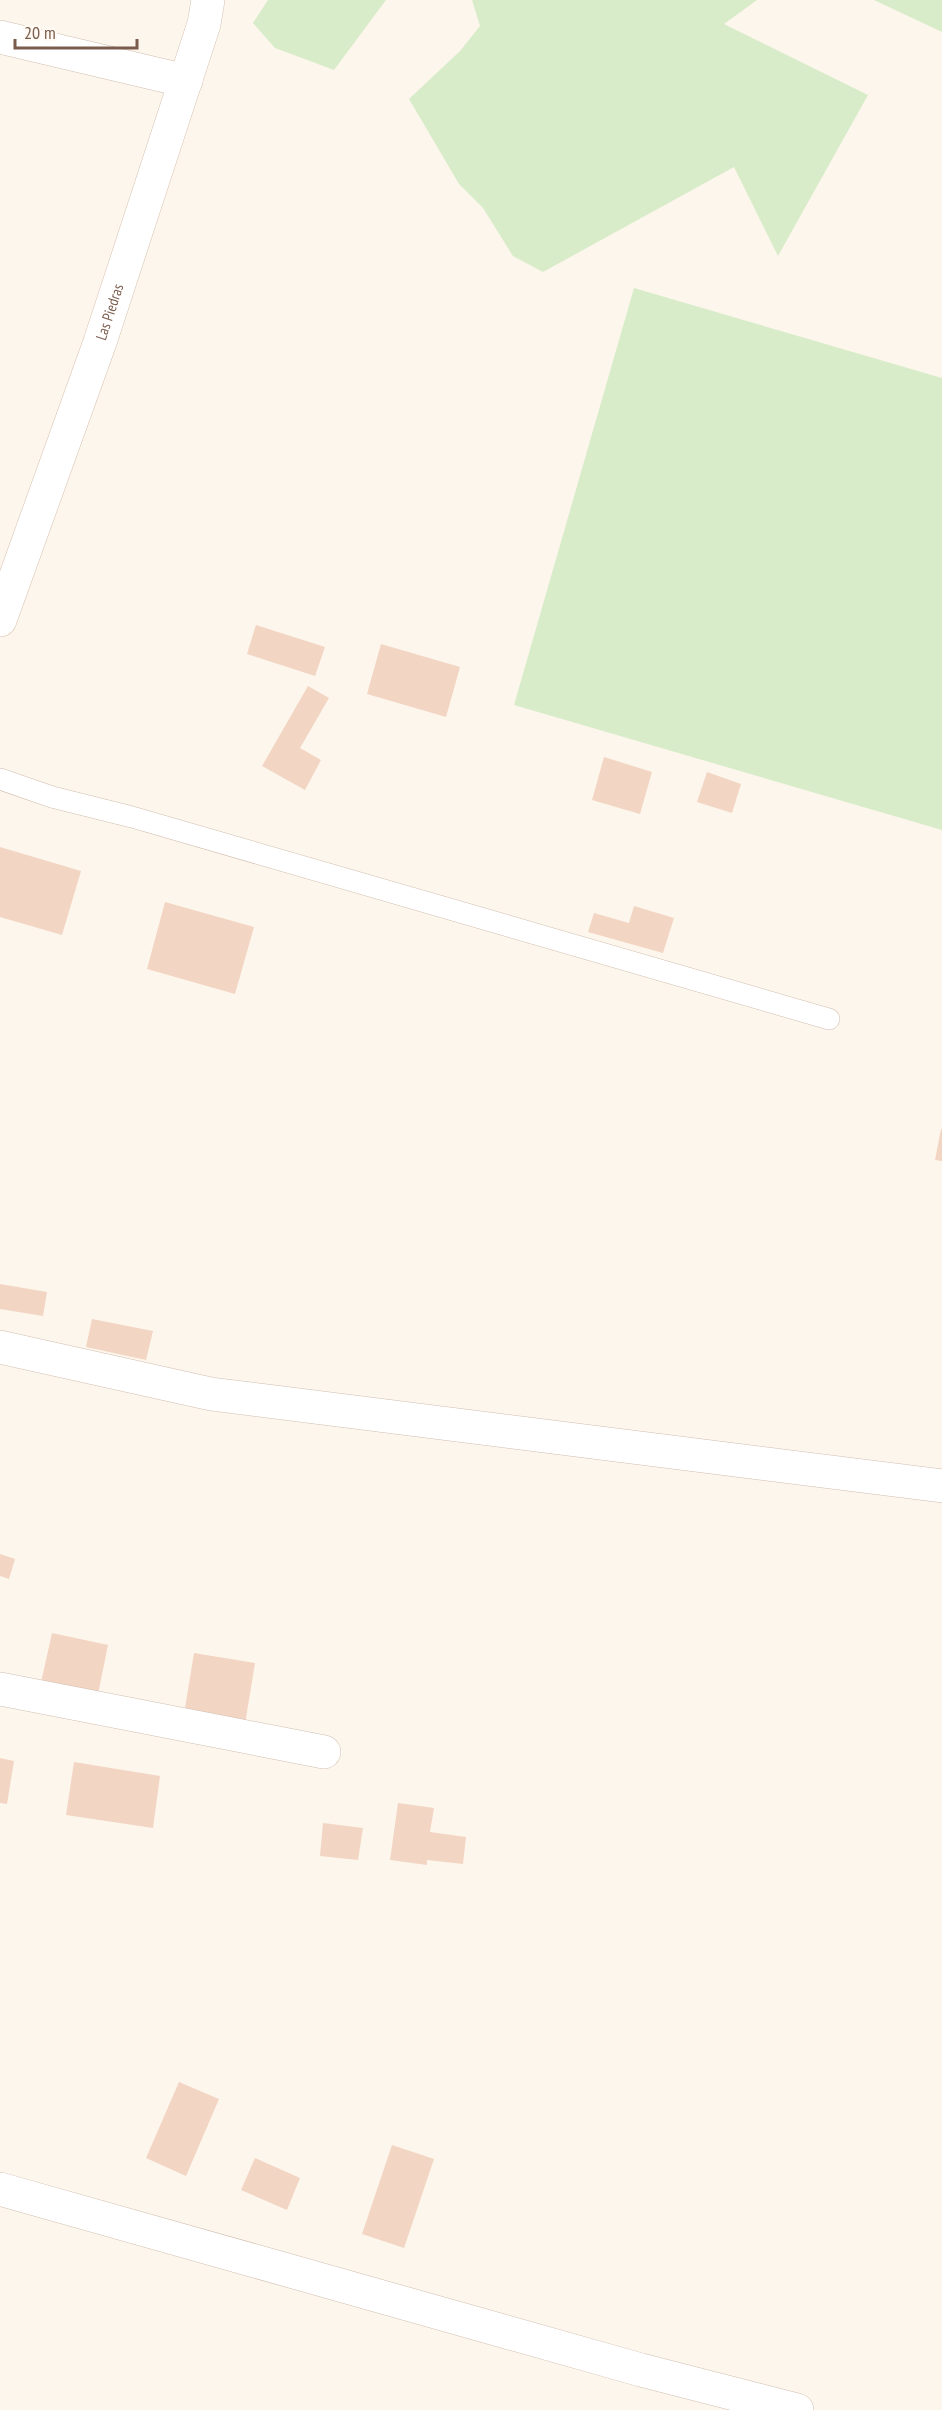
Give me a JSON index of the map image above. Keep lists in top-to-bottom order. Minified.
{"streets":{"street":["Las Piedras"]},"scale_bar":"20 m"}
